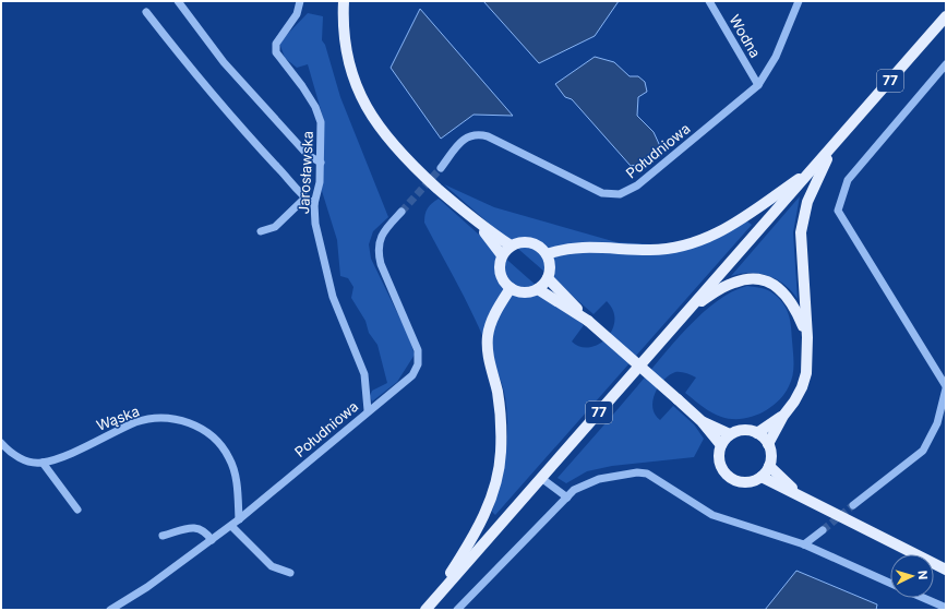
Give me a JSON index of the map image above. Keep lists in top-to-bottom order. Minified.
{"streets":{"main road":["77"],"street":["Wodna","Południowa","Jarosławska","Wąska"]},"crossings":[["Wodna","Południowa"],["Południowa","Jarosławska"],["Południowa","Wąska"]],"north":"right"}
